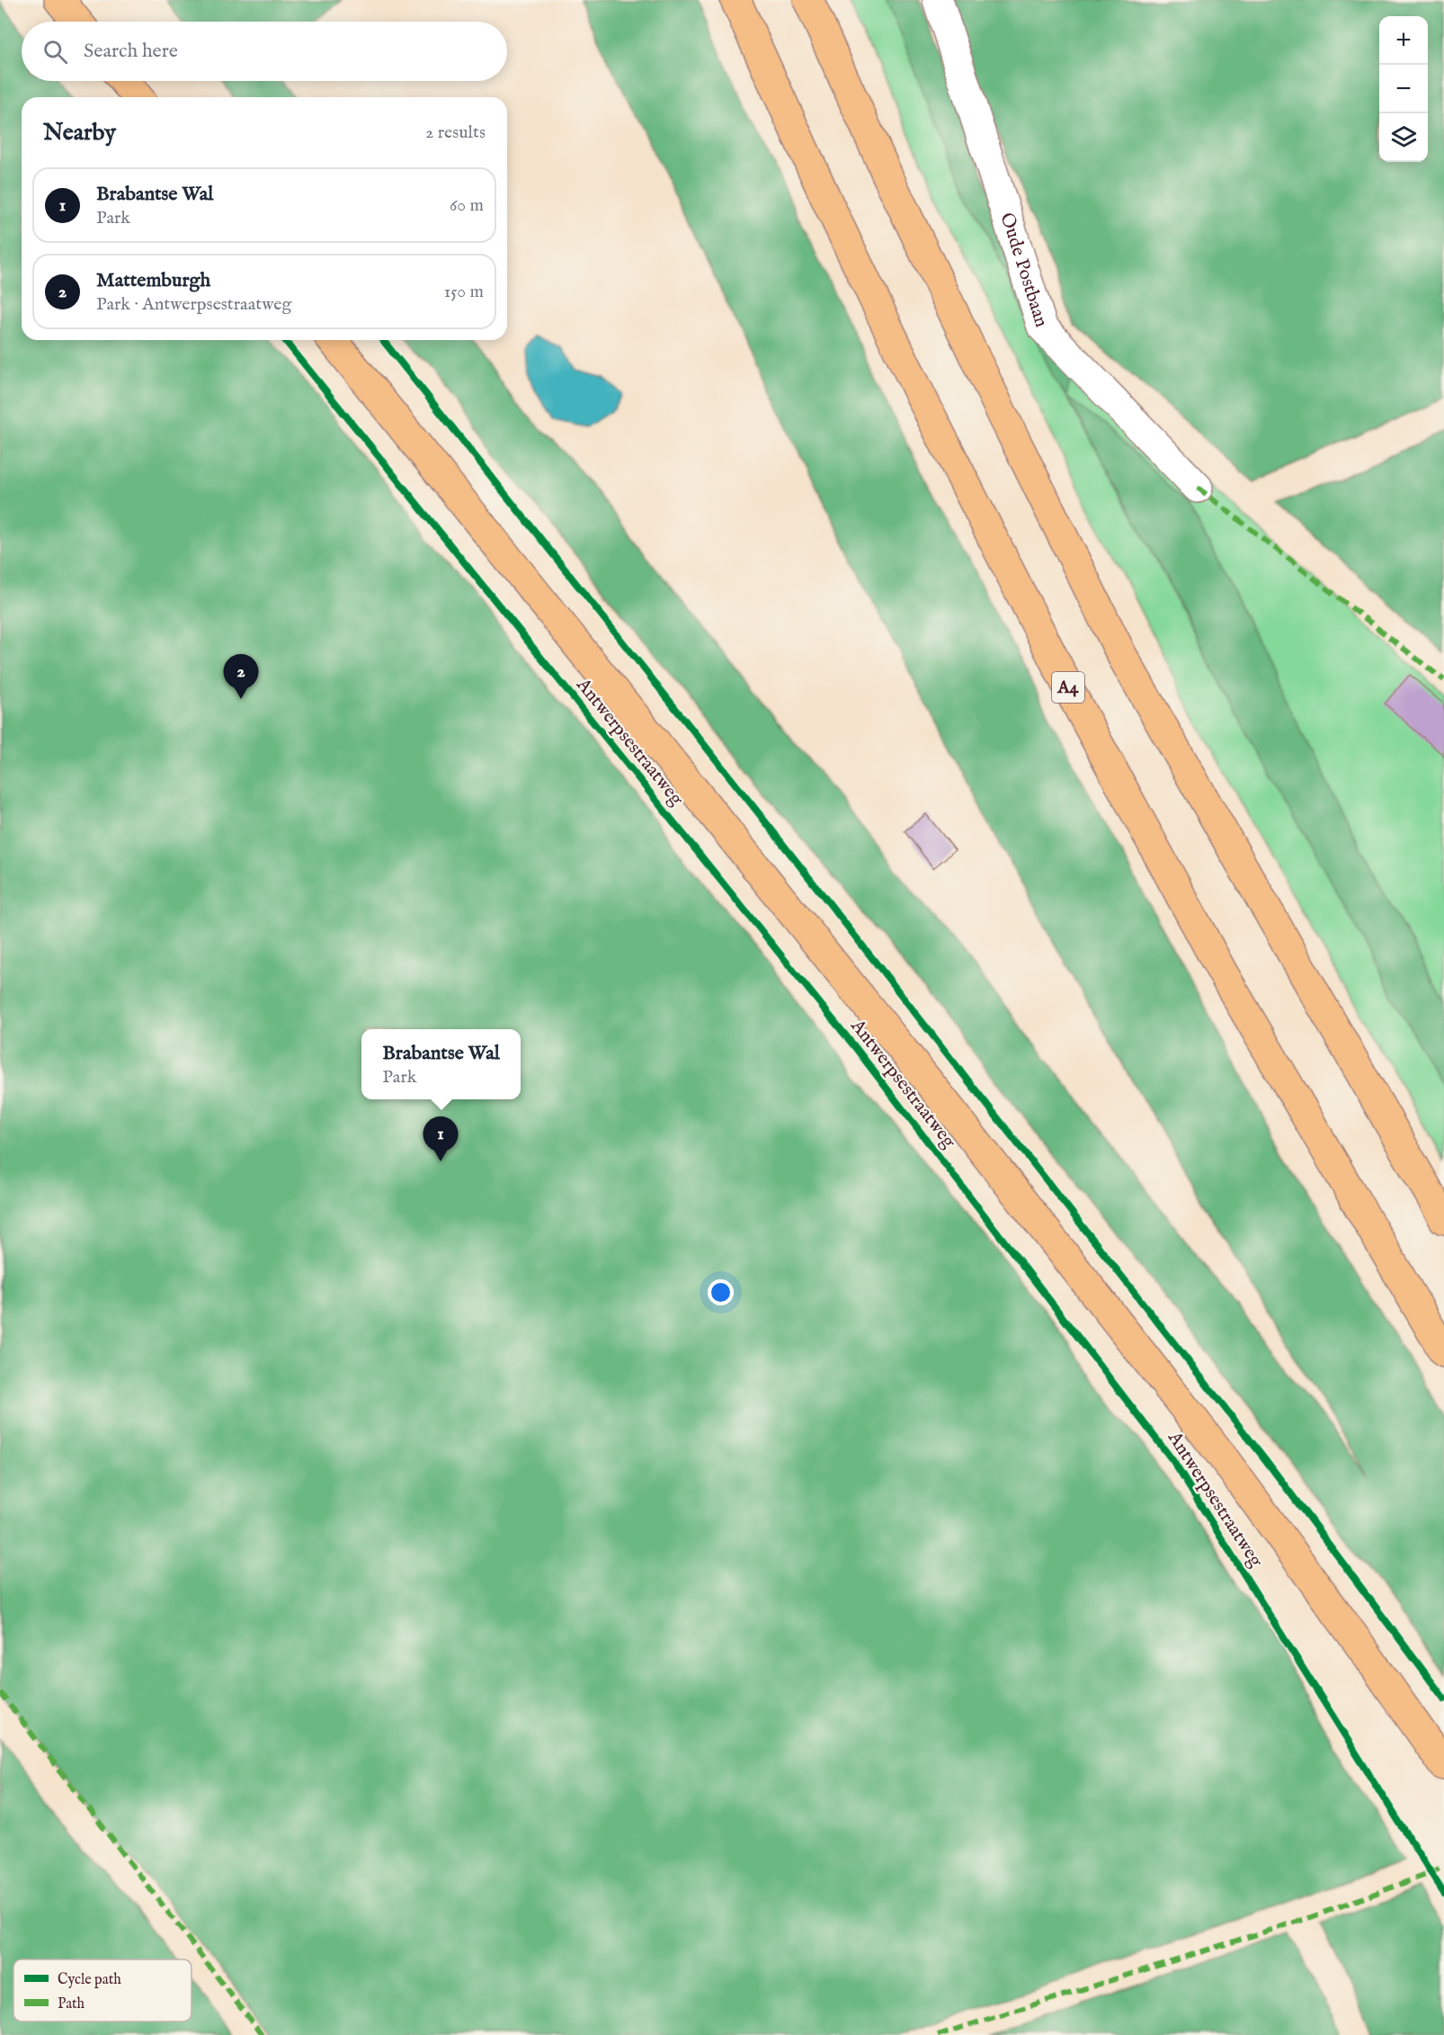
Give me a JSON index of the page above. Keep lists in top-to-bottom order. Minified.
{"streets":{"main road":["A4","Antwerpsestraatweg"],"street":["Oude Postbaan"]},"legend":["Cycle path","Path"],"page":{"map_buttons":["+","−"],"search":"Search here","heading":["Nearby","2 results"],"list":[{"mark":"1","name":"Brabantse Wal","note":"Park","value":"60 m"},{"mark":"2","name":"Mattemburgh","note":"Park · Antwerpsestraatweg","value":"150 m"}],"pins":["2","1"],"popup":["Brabantse Wal","Park"]}}
